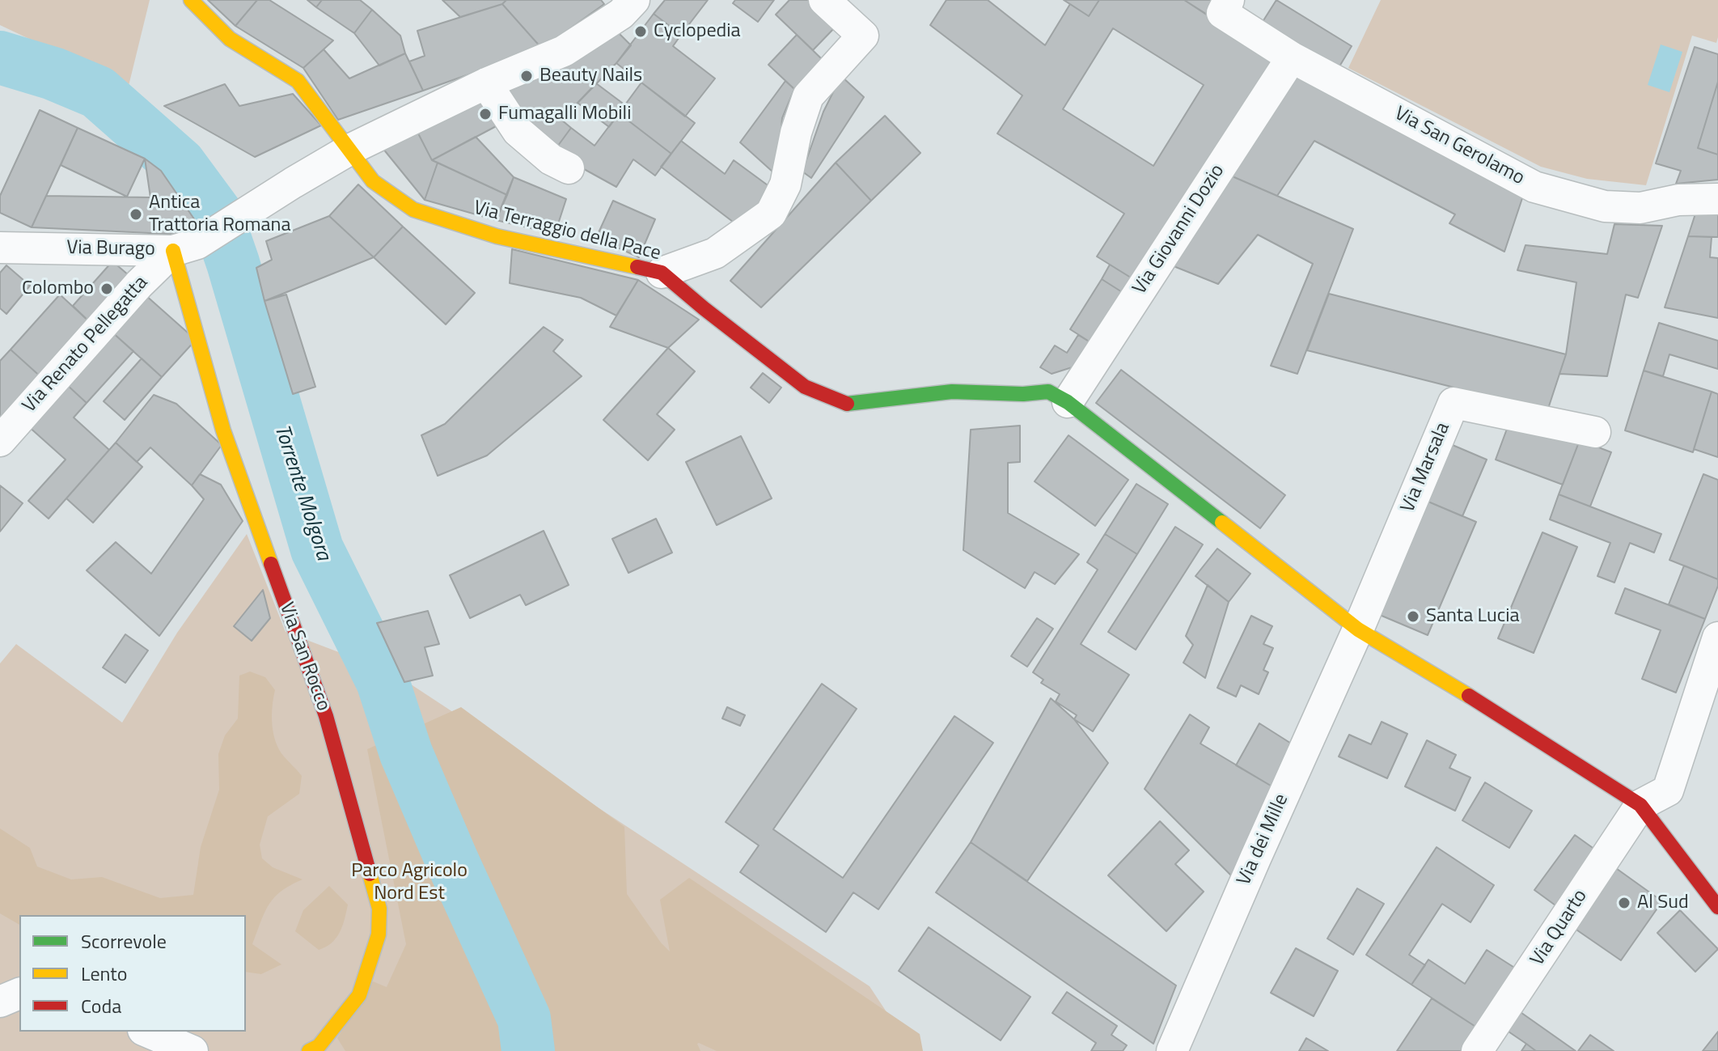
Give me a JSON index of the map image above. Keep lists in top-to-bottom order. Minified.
{"streets":{"street":["Via San Gerolamo","Via Giovanni Dozio","Via Terraggio della Pace","Via Burago","Via Renato Pellegatta","Via Marsala","Via San Rocco","Via dei Mille","Via Quarto"]},"crossings":[["Via San Gerolamo","Via Giovanni Dozio"],["Via Giovanni Dozio","Via Terraggio della Pace"],["Via Burago","Via Renato Pellegatta"],["Via Burago","Via San Rocco"],["Via Renato Pellegatta","Via San Rocco"],["Via Marsala","Via dei Mille"]],"water":["Torrente Molgora"],"parks":["Parco Agricolo Nord Est"],"places":["Cyclopedia","Beauty Nails","Fumagalli Mobili","Antica Trattoria Romana","Colombo","Santa Lucia","Al Sud"],"legend":["Scorrevole","Lento","Coda"]}
